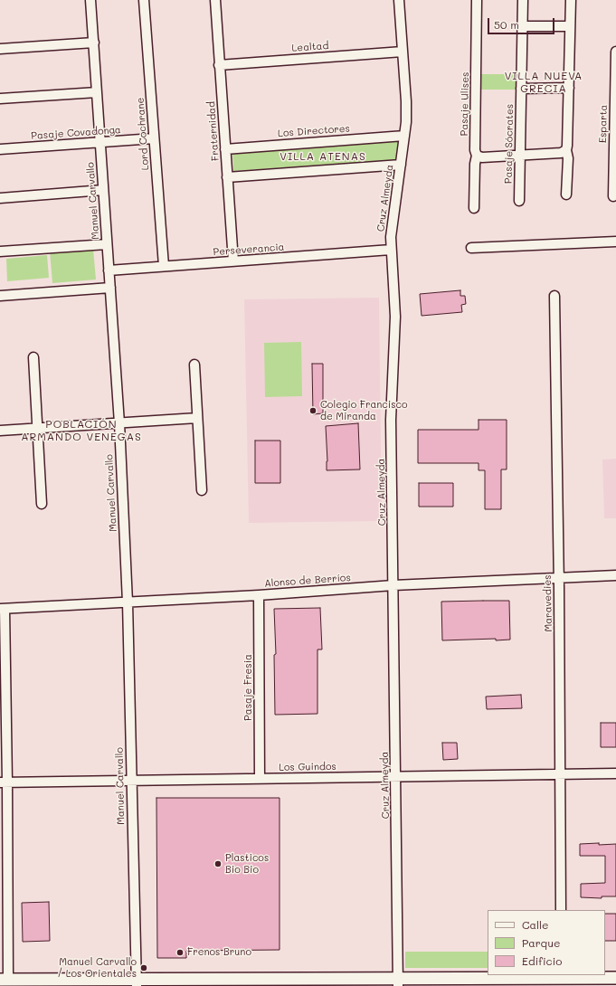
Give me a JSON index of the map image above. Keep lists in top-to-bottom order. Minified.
{"streets":{"street":["Lealtad","Pasaje Ulises","Esparta","Fraternidad","Los Directores","Pasaje Covadonga","Lord Cochrane","Pasaje Sócrates","Cruz Almeyda","Manuel Carvallo","Perseverancia","Alonso de Berríos","Maravedies","Pasaje Fresia","Los Guindos"]},"crossings":[["Lealtad","Fraternidad"],["Lealtad","Cruz Almeyda"],["Fraternidad","Los Directores"],["Fraternidad","Perseverancia"],["Los Directores","Cruz Almeyda"],["Pasaje Covadonga","Lord Cochrane"],["Pasaje Covadonga","Manuel Carvallo"],["Lord Cochrane","Perseverancia"],["Cruz Almeyda","Perseverancia"],["Cruz Almeyda","Alonso de Berríos"],["Cruz Almeyda","Los Guindos"],["Manuel Carvallo","Perseverancia"],["Manuel Carvallo","Alonso de Berríos"],["Manuel Carvallo","Los Guindos"],["Alonso de Berríos","Maravedies"],["Alonso de Berríos","Pasaje Fresia"],["Maravedies","Los Guindos"],["Pasaje Fresia","Los Guindos"]],"districts":["VILLA NUEVA GRECIA","VILLA ATENAS","POBLACIÓN ARMANDO VENEGAS"],"places":["Colegio Francisco de Miranda","Plasticos Bio Bio","Frenos Bruno","Manuel Carvallo / Los Orientales"],"legend":["Calle","Parque","Edificio"],"scale_bar":"50 m"}
